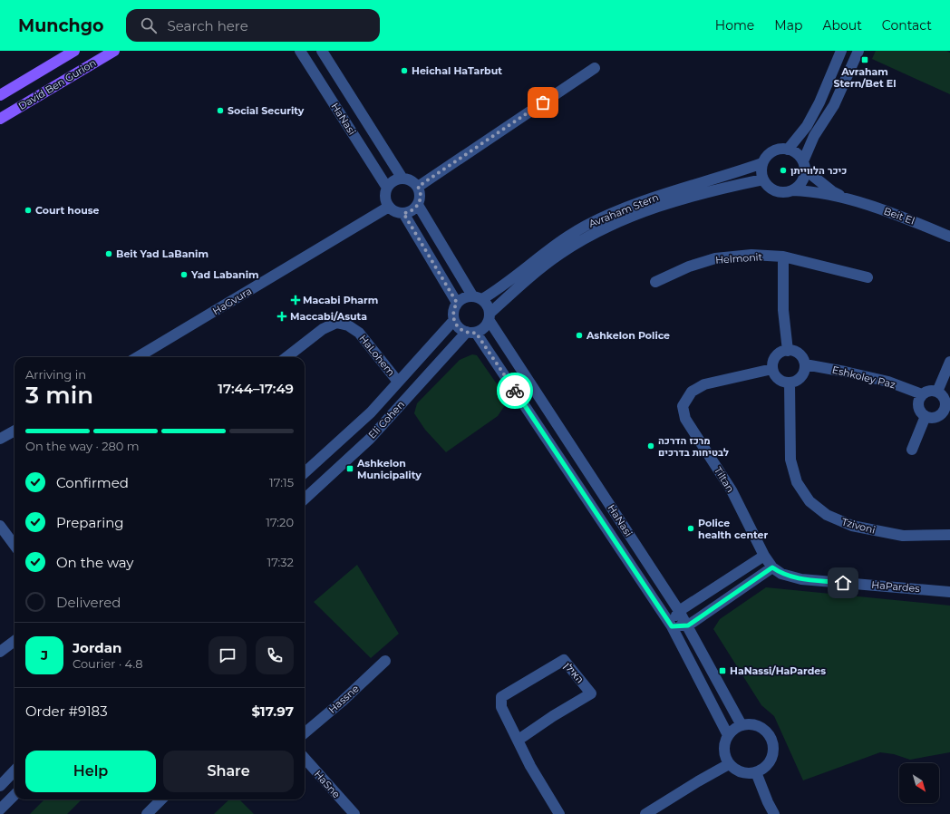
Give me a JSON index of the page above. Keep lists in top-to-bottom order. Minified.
{"streets":{"main road":["David Ben Gurion"],"street":["HaNasi","Avraham Stern","Beit El","Helmonit","HaGvura","HaLohem","Eshkoley Paz","Eli Cohen","Tiltan","Tzivoni","HaPardes","האילן","Hassne","HaSne"]},"crossings":[["HaNasi","Avraham Stern"],["HaNasi","HaGvura"],["HaNasi","Eli Cohen"],["Avraham Stern","Beit El"],["Avraham Stern","Eli Cohen"],["HaLohem","Eli Cohen"],["Eshkoley Paz","Tiltan"],["Eshkoley Paz","Tzivoni"],["Tiltan","Tzivoni"],["Tiltan","HaPardes"]],"places":{"transit":["Avraham Stern/Bet El","Ashkelon Municipality","HaNassi/HaPardes"],"other":["Heichal HaTarbut","Social Security","כיכר הלווייתן","Court house","Beit Yad LaBanim","Yad Labanim","Ashkelon Police","מרכז הדרכה לבטיחות בדרכים","Police health center"],"health":["Macabi Pharm","Maccabi/Asuta"]},"north":"bottom right","page":{"header":"Munchgo","search":"Search here","nav":["Home","Map","About","Contact"],"heading":["3 min","Arriving in","17:44–17:49"],"panel":["Jordan","Courier · 4.8","Order #9183","$17.97"],"bar":"On the way · 280 m","list":[["Confirmed","17:15"],["Preparing","17:20"],["On the way","17:32"],"Delivered"],"round":"J","buttons":["Help","Share"]}}
